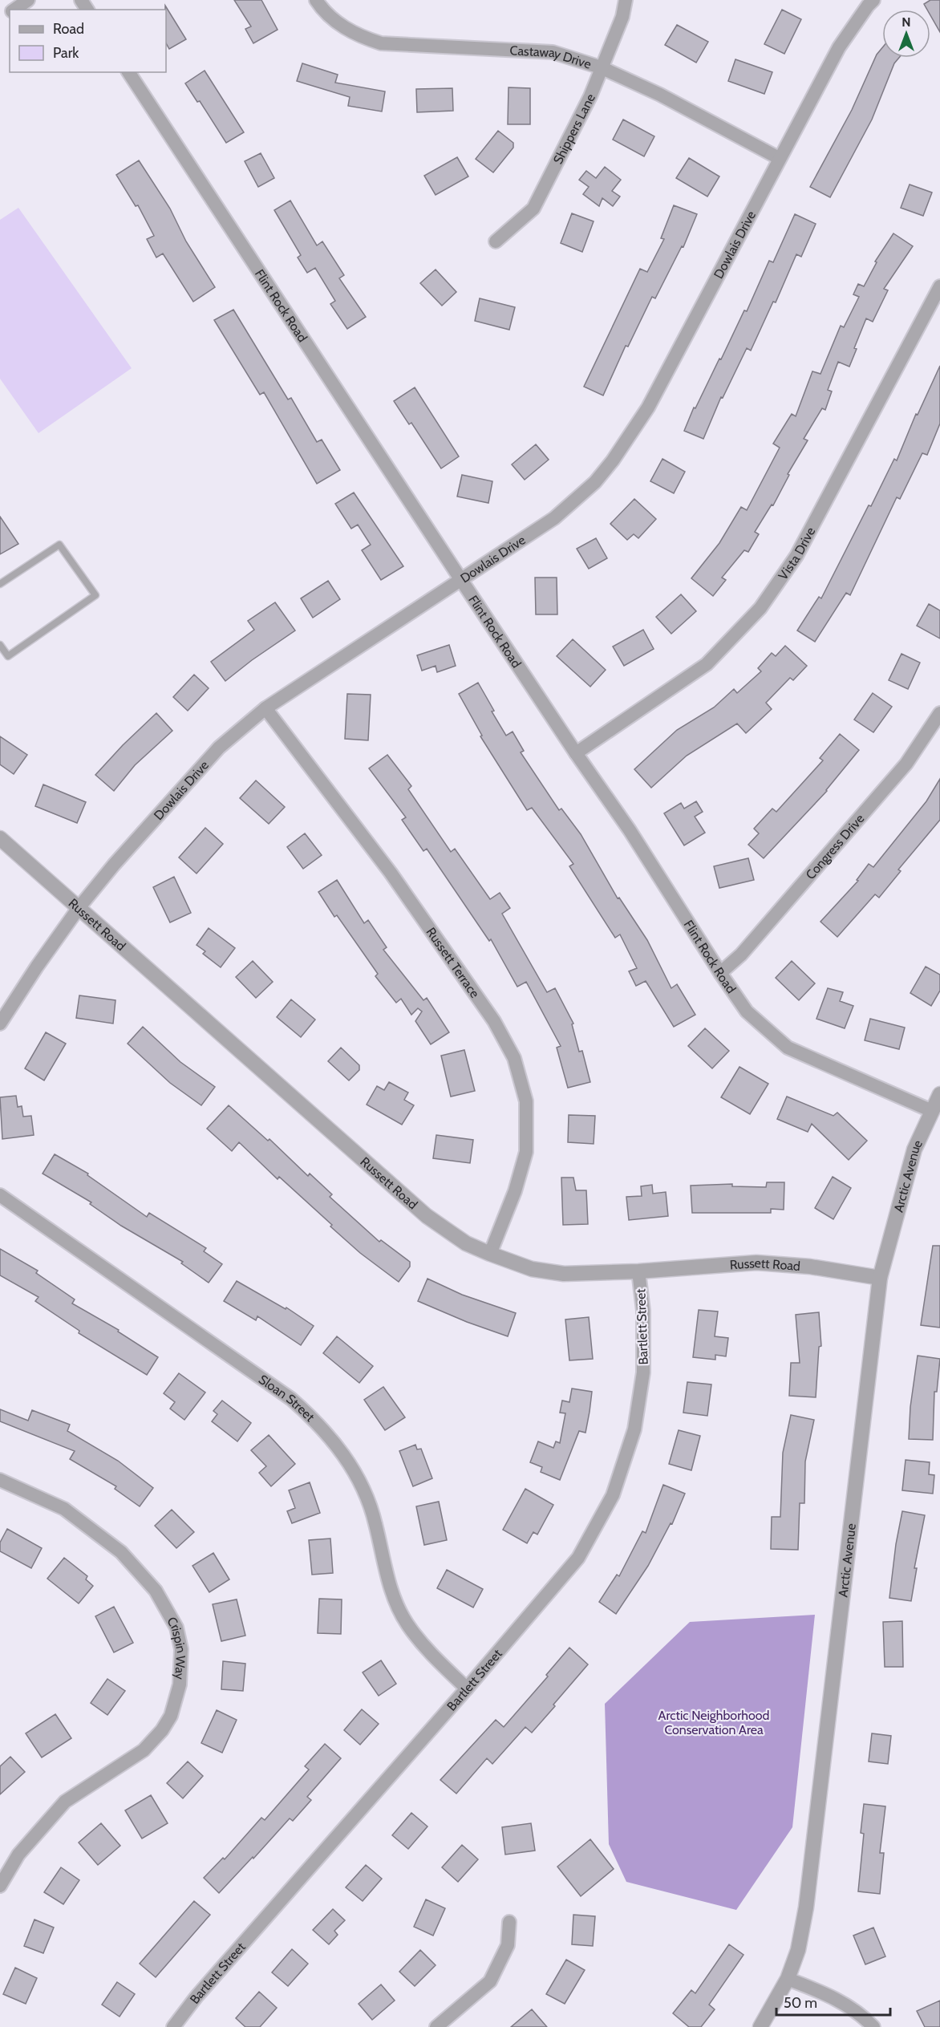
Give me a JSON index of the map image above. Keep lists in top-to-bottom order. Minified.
{"streets":{"street":["Castaway Drive","Shippers Lane","Dowlais Drive","Flint Rock Road","Vista Drive","Congress Drive","Russett Road","Russett Terrace","Arctic Avenue","Bartlett Street","Sloan Street","Crispin Way"]},"crossings":[["Castaway Drive","Shippers Lane"],["Castaway Drive","Dowlais Drive"],["Dowlais Drive","Flint Rock Road"],["Dowlais Drive","Russett Road"],["Dowlais Drive","Russett Terrace"],["Flint Rock Road","Vista Drive"],["Flint Rock Road","Congress Drive"],["Flint Rock Road","Arctic Avenue"],["Russett Road","Russett Terrace"],["Russett Road","Arctic Avenue"],["Russett Road","Bartlett Street"],["Bartlett Street","Sloan Street"]],"parks":["Arctic Neighborhood Conservation Area"],"legend":["Road","Park"],"scale_bar":"50 m","north":"top"}
